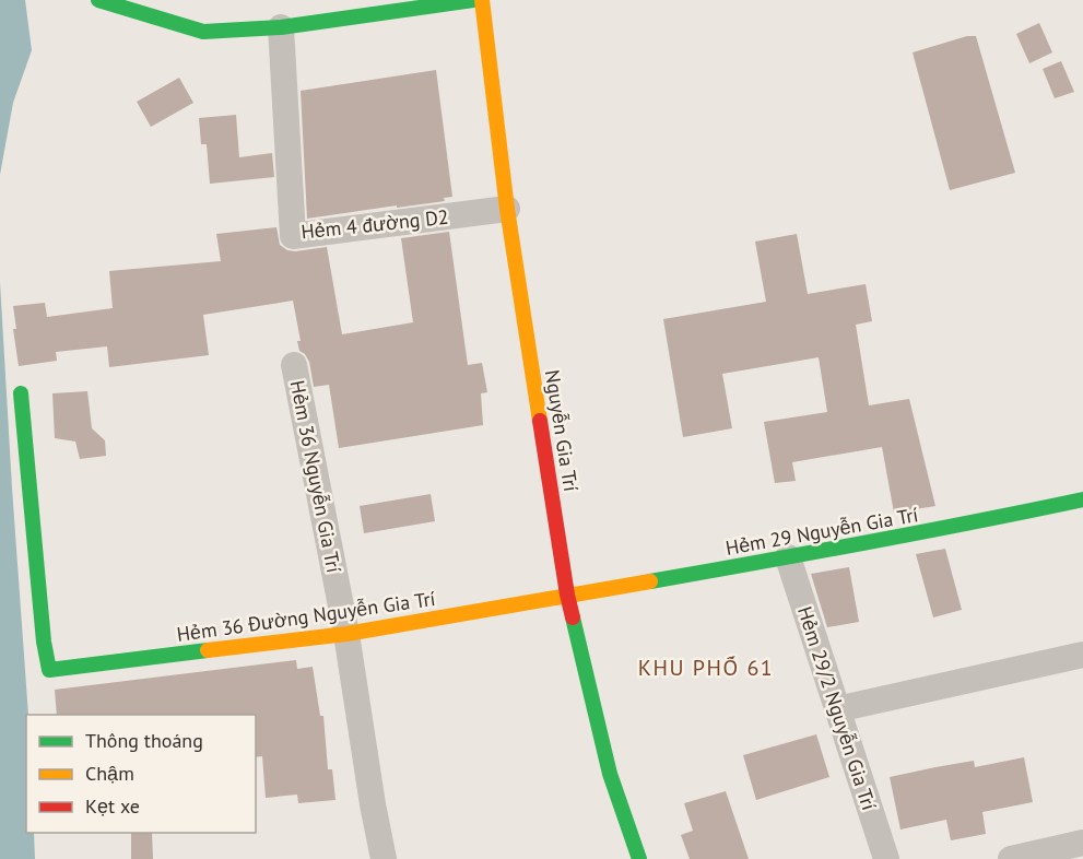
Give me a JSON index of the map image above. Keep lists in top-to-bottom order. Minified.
{"streets":{"street":["Hẻm 4 đường D2","Nguyễn Gia Trí","Hẻm 36 Nguyễn Gia Trí","Hẻm 29 Nguyễn Gia Trí","Hẻm 36 Đường Nguyễn Gia Trí","Hẻm 29/2 Nguyễn Gia Trí"]},"crossings":[["Hẻm 4 đường D2","Nguyễn Gia Trí"],["Nguyễn Gia Trí","Hẻm 29 Nguyễn Gia Trí"],["Nguyễn Gia Trí","Hẻm 36 Đường Nguyễn Gia Trí"],["Hẻm 36 Nguyễn Gia Trí","Hẻm 36 Đường Nguyễn Gia Trí"],["Hẻm 29 Nguyễn Gia Trí","Hẻm 36 Đường Nguyễn Gia Trí"],["Hẻm 29 Nguyễn Gia Trí","Hẻm 29/2 Nguyễn Gia Trí"]],"districts":["KHU PHỐ 61"],"legend":["Thông thoáng","Chậm","Kẹt xe"]}
